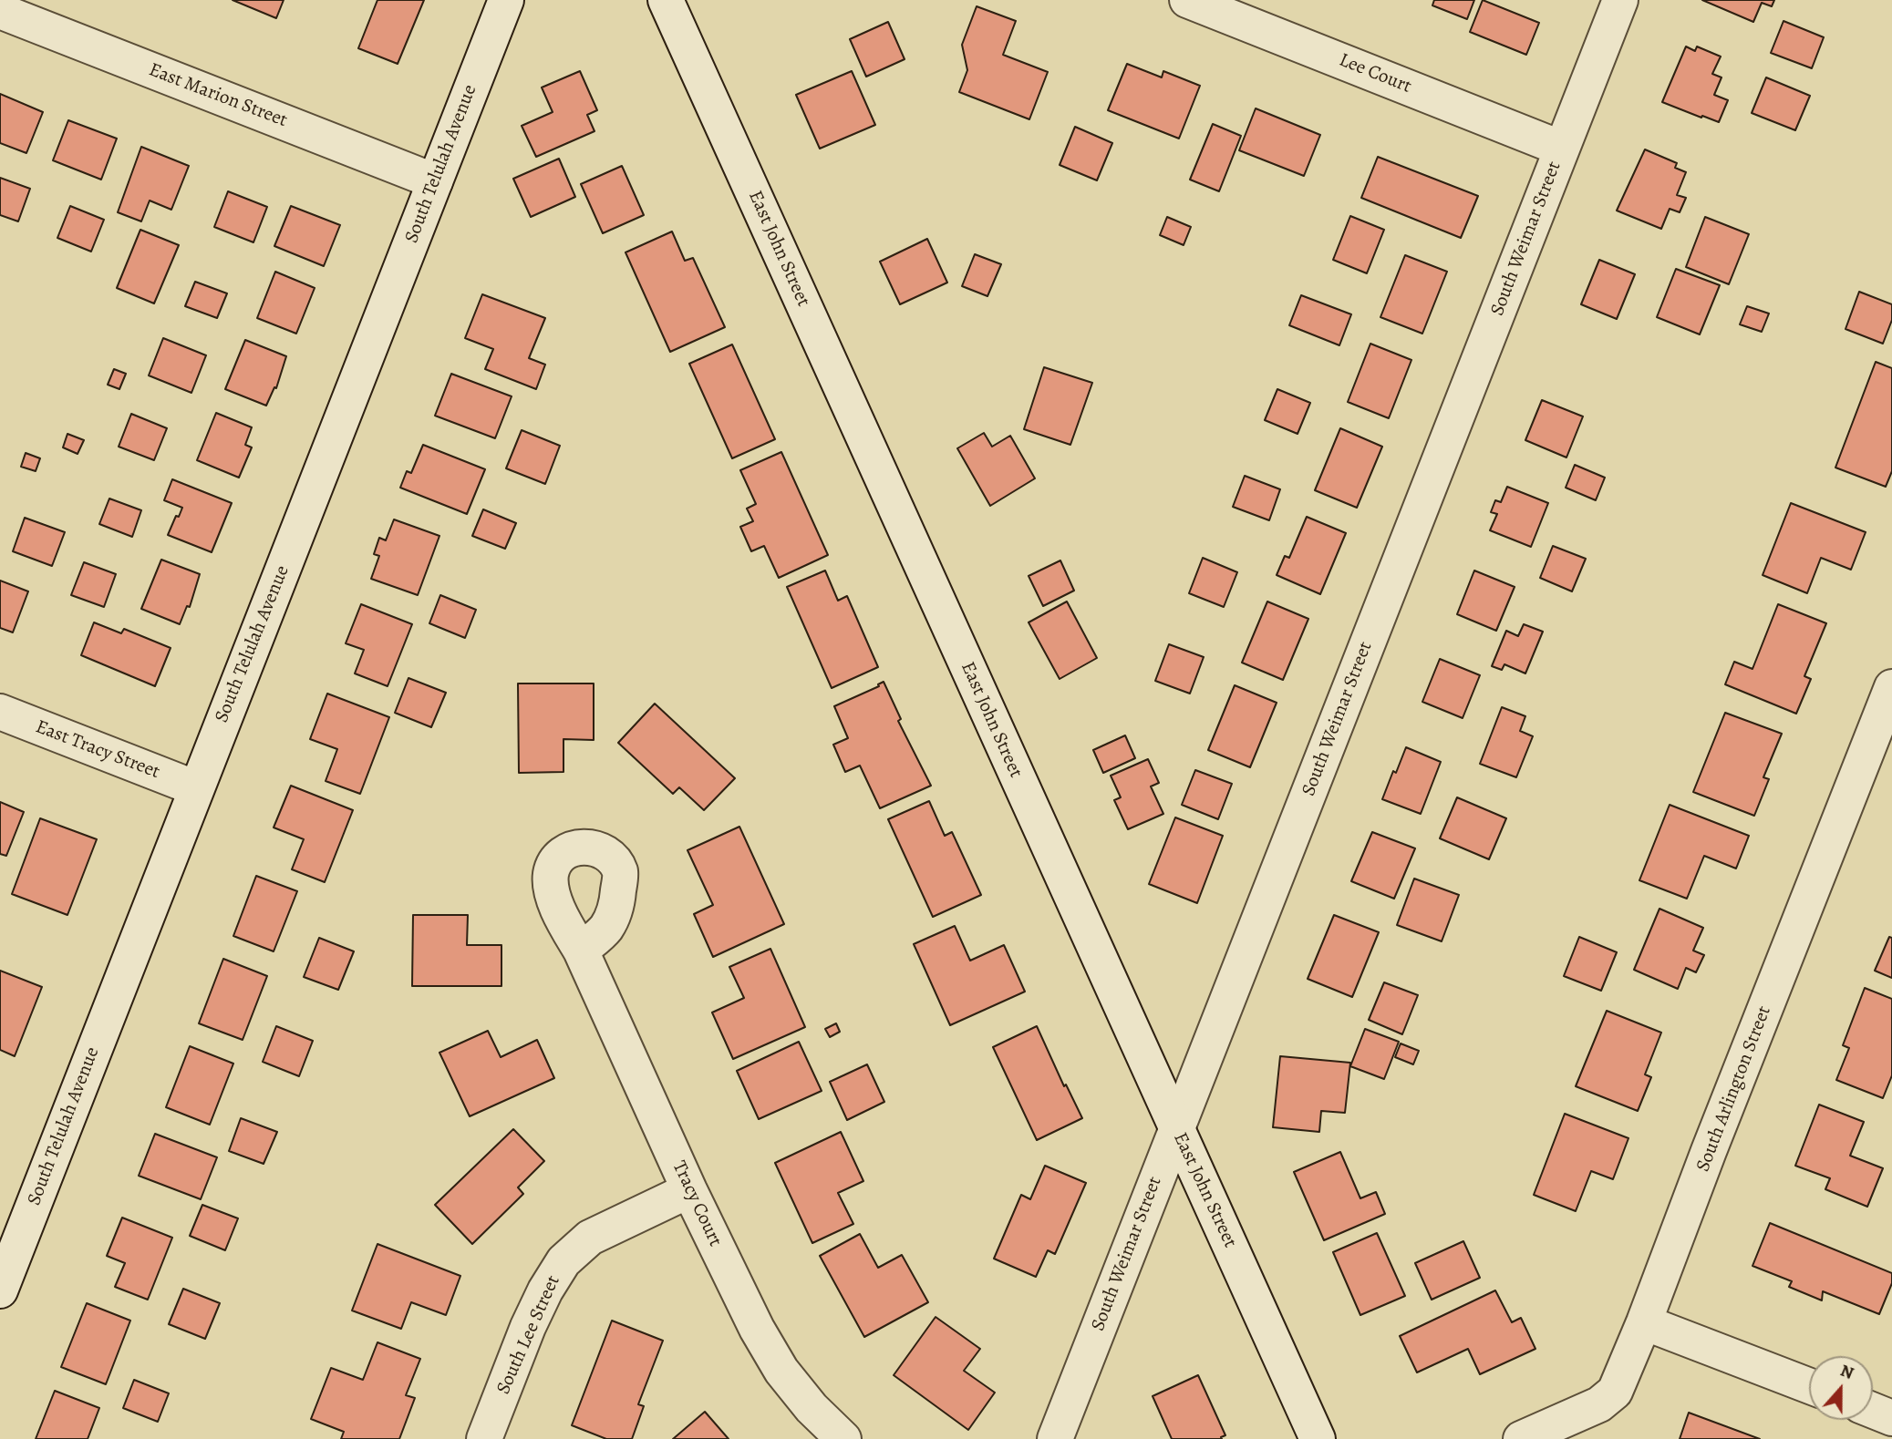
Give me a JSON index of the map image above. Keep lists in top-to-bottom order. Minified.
{"streets":{"street":["Lee Court","East Marion Street","South Telulah Avenue","South Weimar Street","East John Street","East Tracy Street","South Arlington Street","Tracy Court","South Lee Street"]},"crossings":[["Lee Court","South Weimar Street"],["East Marion Street","South Telulah Avenue"],["South Telulah Avenue","East Tracy Street"],["South Weimar Street","East John Street"],["Tracy Court","South Lee Street"]],"north":"top"}
